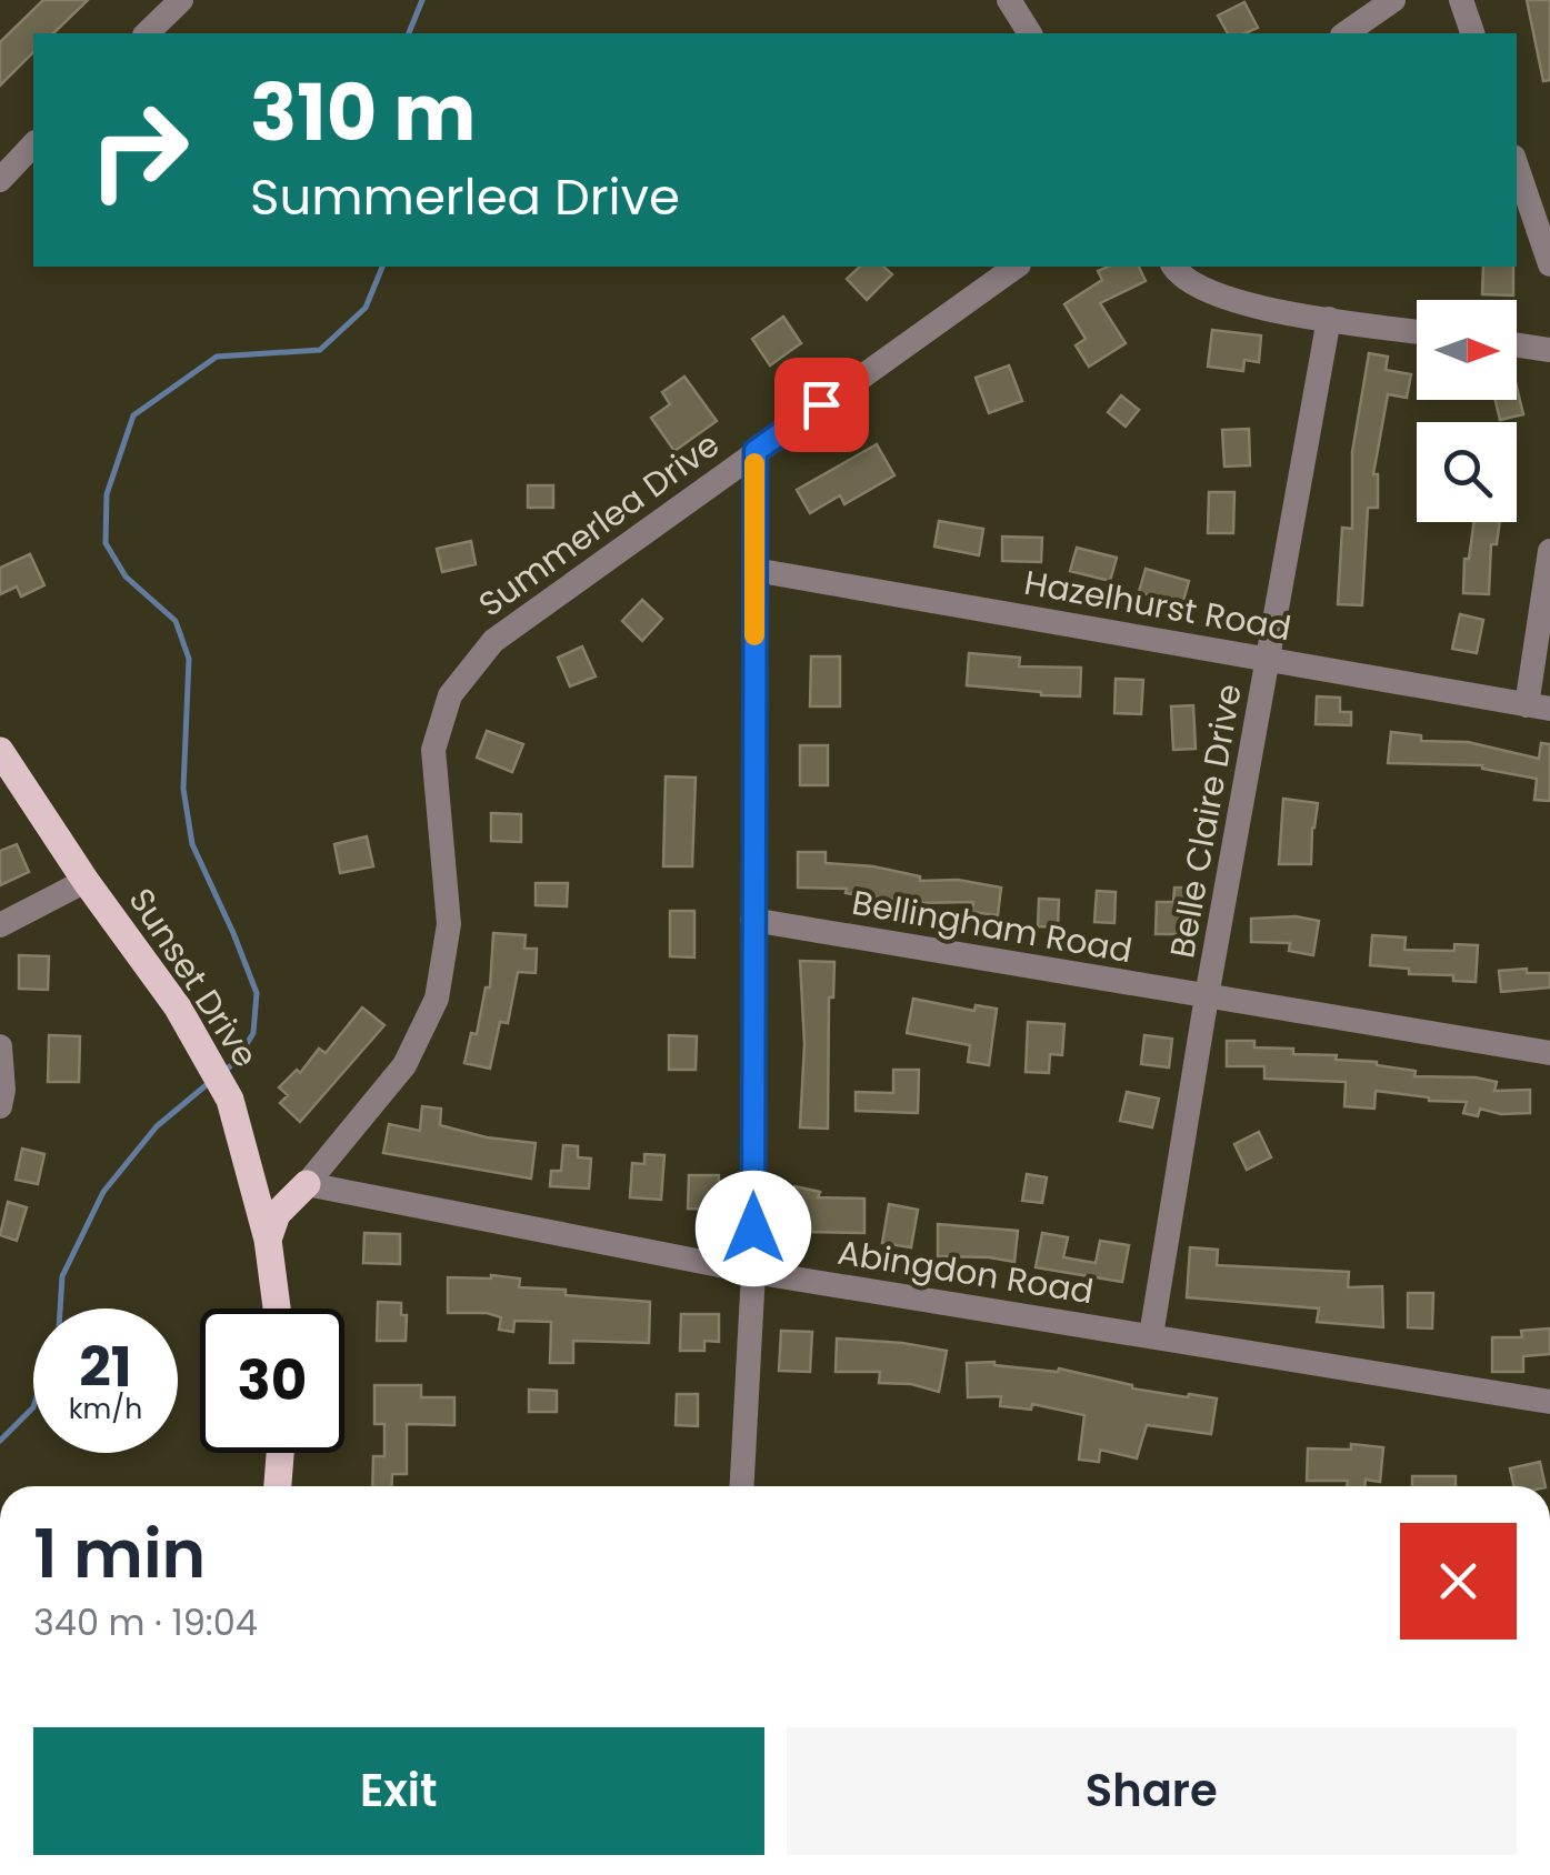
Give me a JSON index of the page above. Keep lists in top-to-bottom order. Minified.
{"streets":{"main road":["Sunset Drive"],"street":["Summerlea Drive","Hazelhurst Road","Belle Claire Drive","Bellingham Road","Abingdon Road"]},"crossings":[["Summerlea Drive","Abingdon Road"],["Hazelhurst Road","Belle Claire Drive"],["Belle Claire Drive","Bellingham Road"],["Belle Claire Drive","Abingdon Road"]],"north":"right","page":{"turn":["310 m","Summerlea Drive"],"speed":"21 km/h","limit":"30","heading":["1 min","340 m · 19:04"],"buttons":["Exit","Share"]}}
